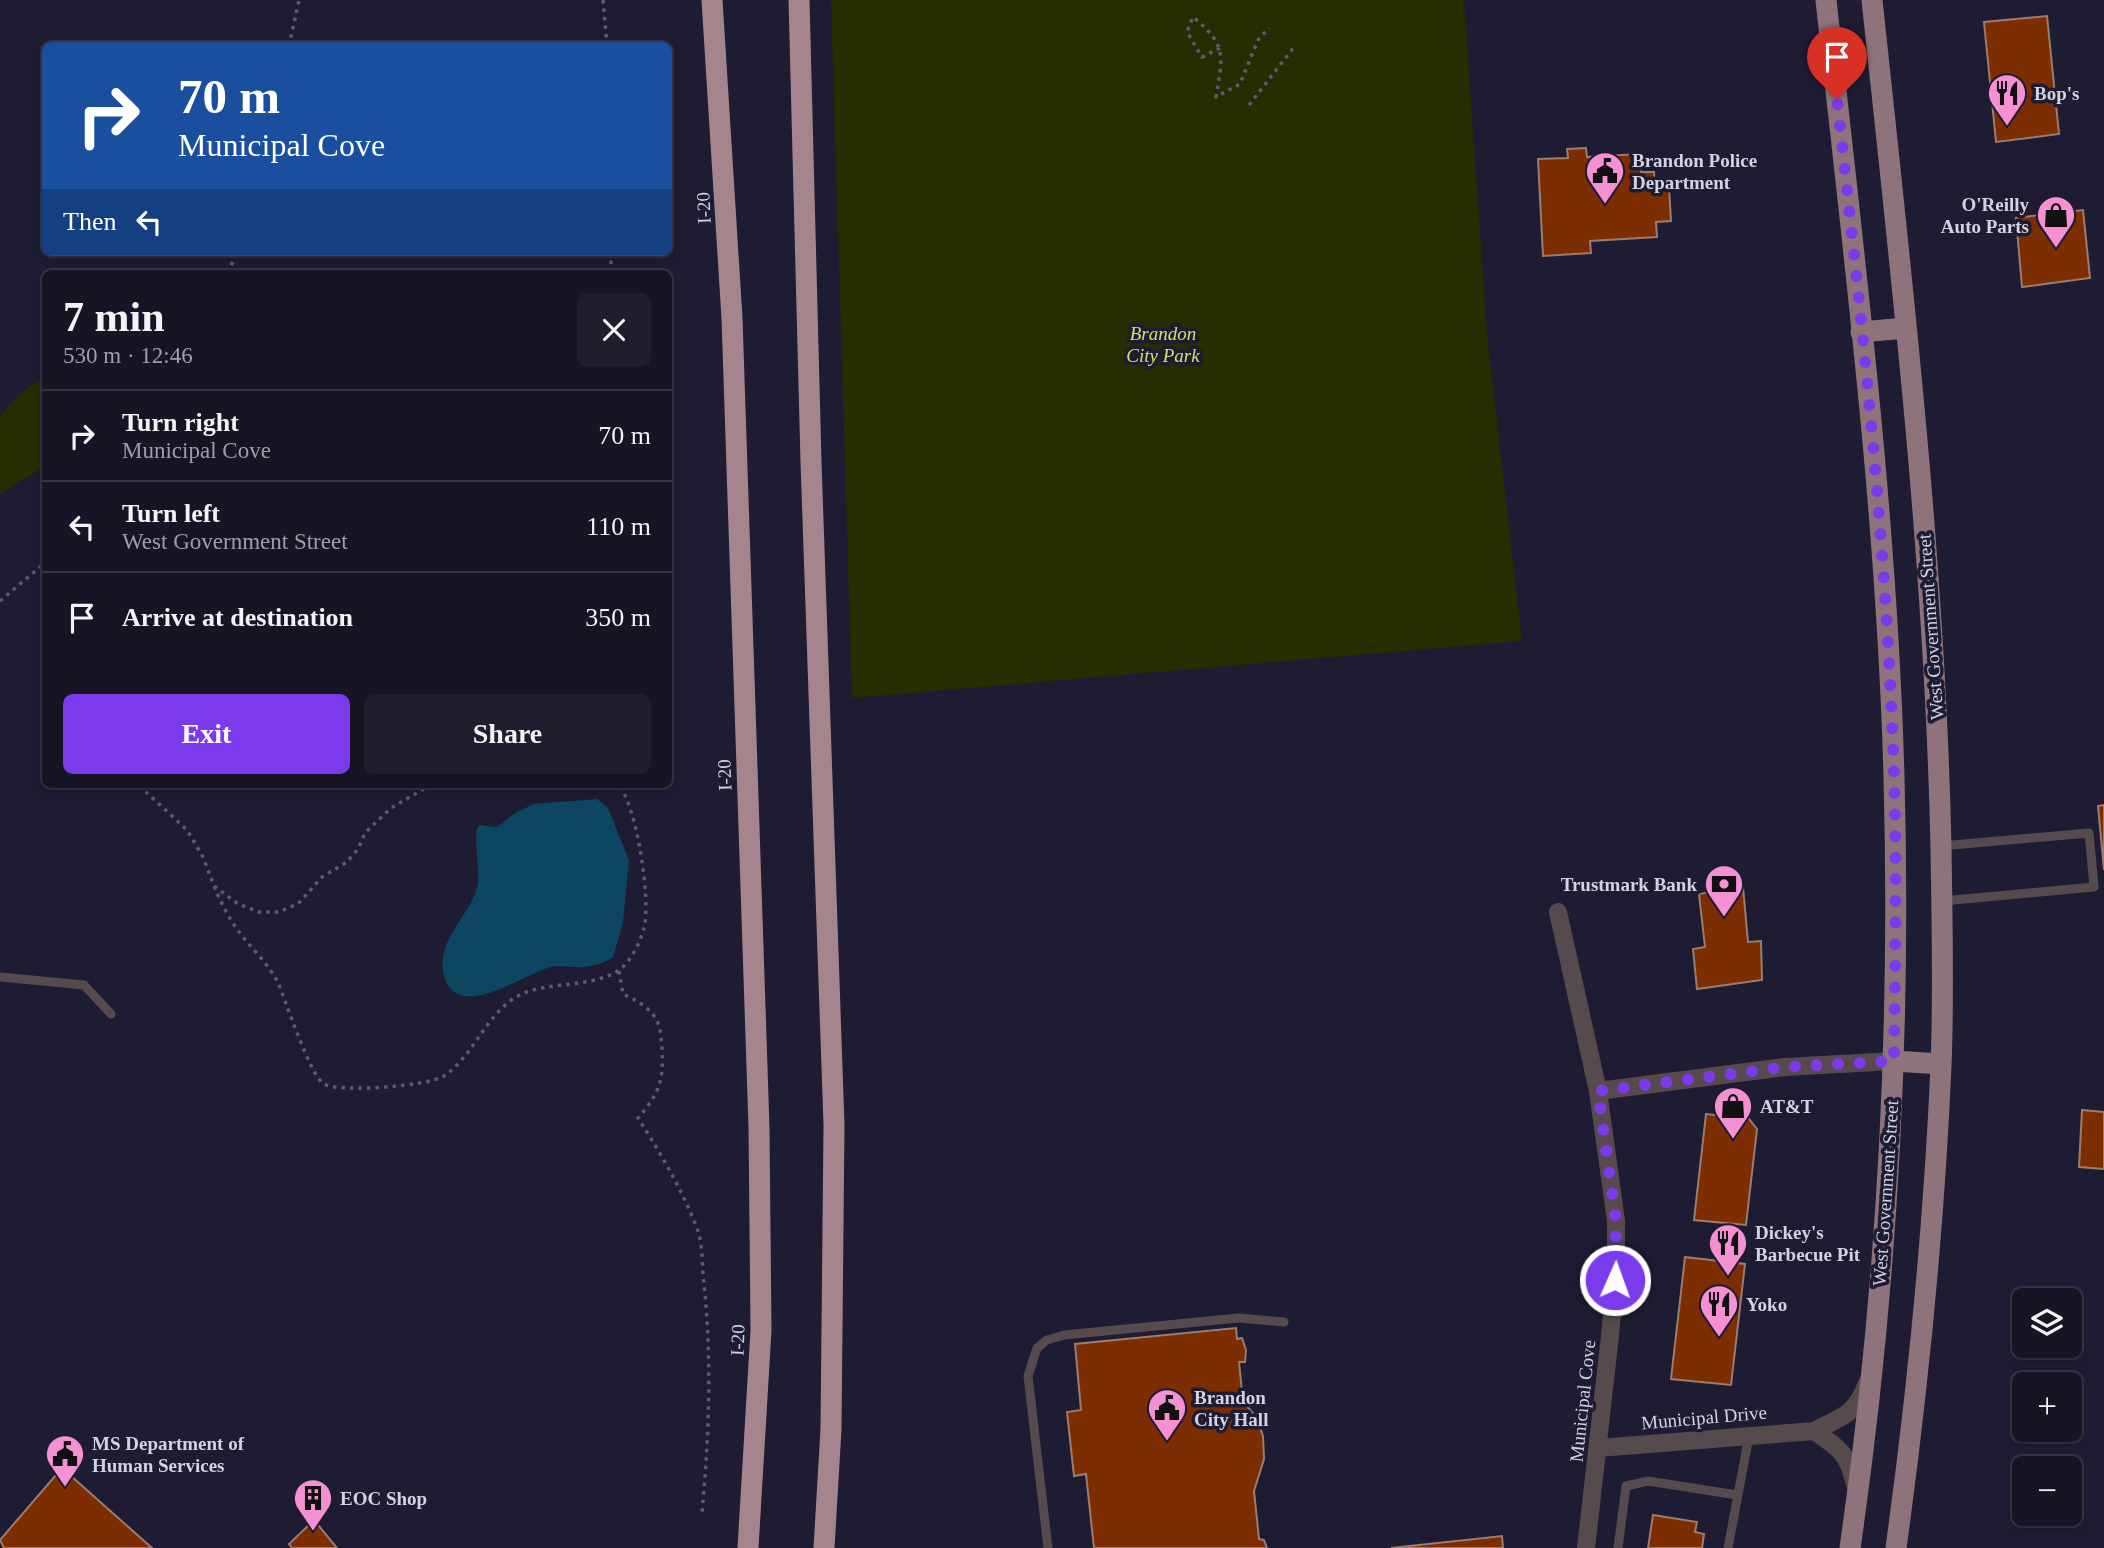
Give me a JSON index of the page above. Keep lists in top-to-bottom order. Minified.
{"streets":{"highway":["I-20"],"main road":["West Government Street"],"street":["Municipal Cove","Municipal Drive"]},"crossings":[["West Government Street","Municipal Drive"],["Municipal Cove","Municipal Drive"]],"parks":["Brandon City Park"],"places":{"restaurant":["Bop's","Dickey's Barbecue Pit","Yoko"],"public building":["Brandon Police Department","Brandon City Hall","MS Department of Human Services"],"shop":["O'Reilly Auto Parts","AT&T"],"bank":["Trustmark Bank"],"building":["EOC Shop"]},"page":{"turn":["70 m","Municipal Cove"],"then":"Then","heading":["7 min","530 m · 12:46"],"list":[{"name":"Turn right","note":"Municipal Cove","value":"70 m"},{"name":"Turn left","note":"West Government Street","value":"110 m"},{"name":"Arrive at destination","value":"350 m"}],"buttons":["Exit","Share"],"map_buttons":["+","−"]}}
